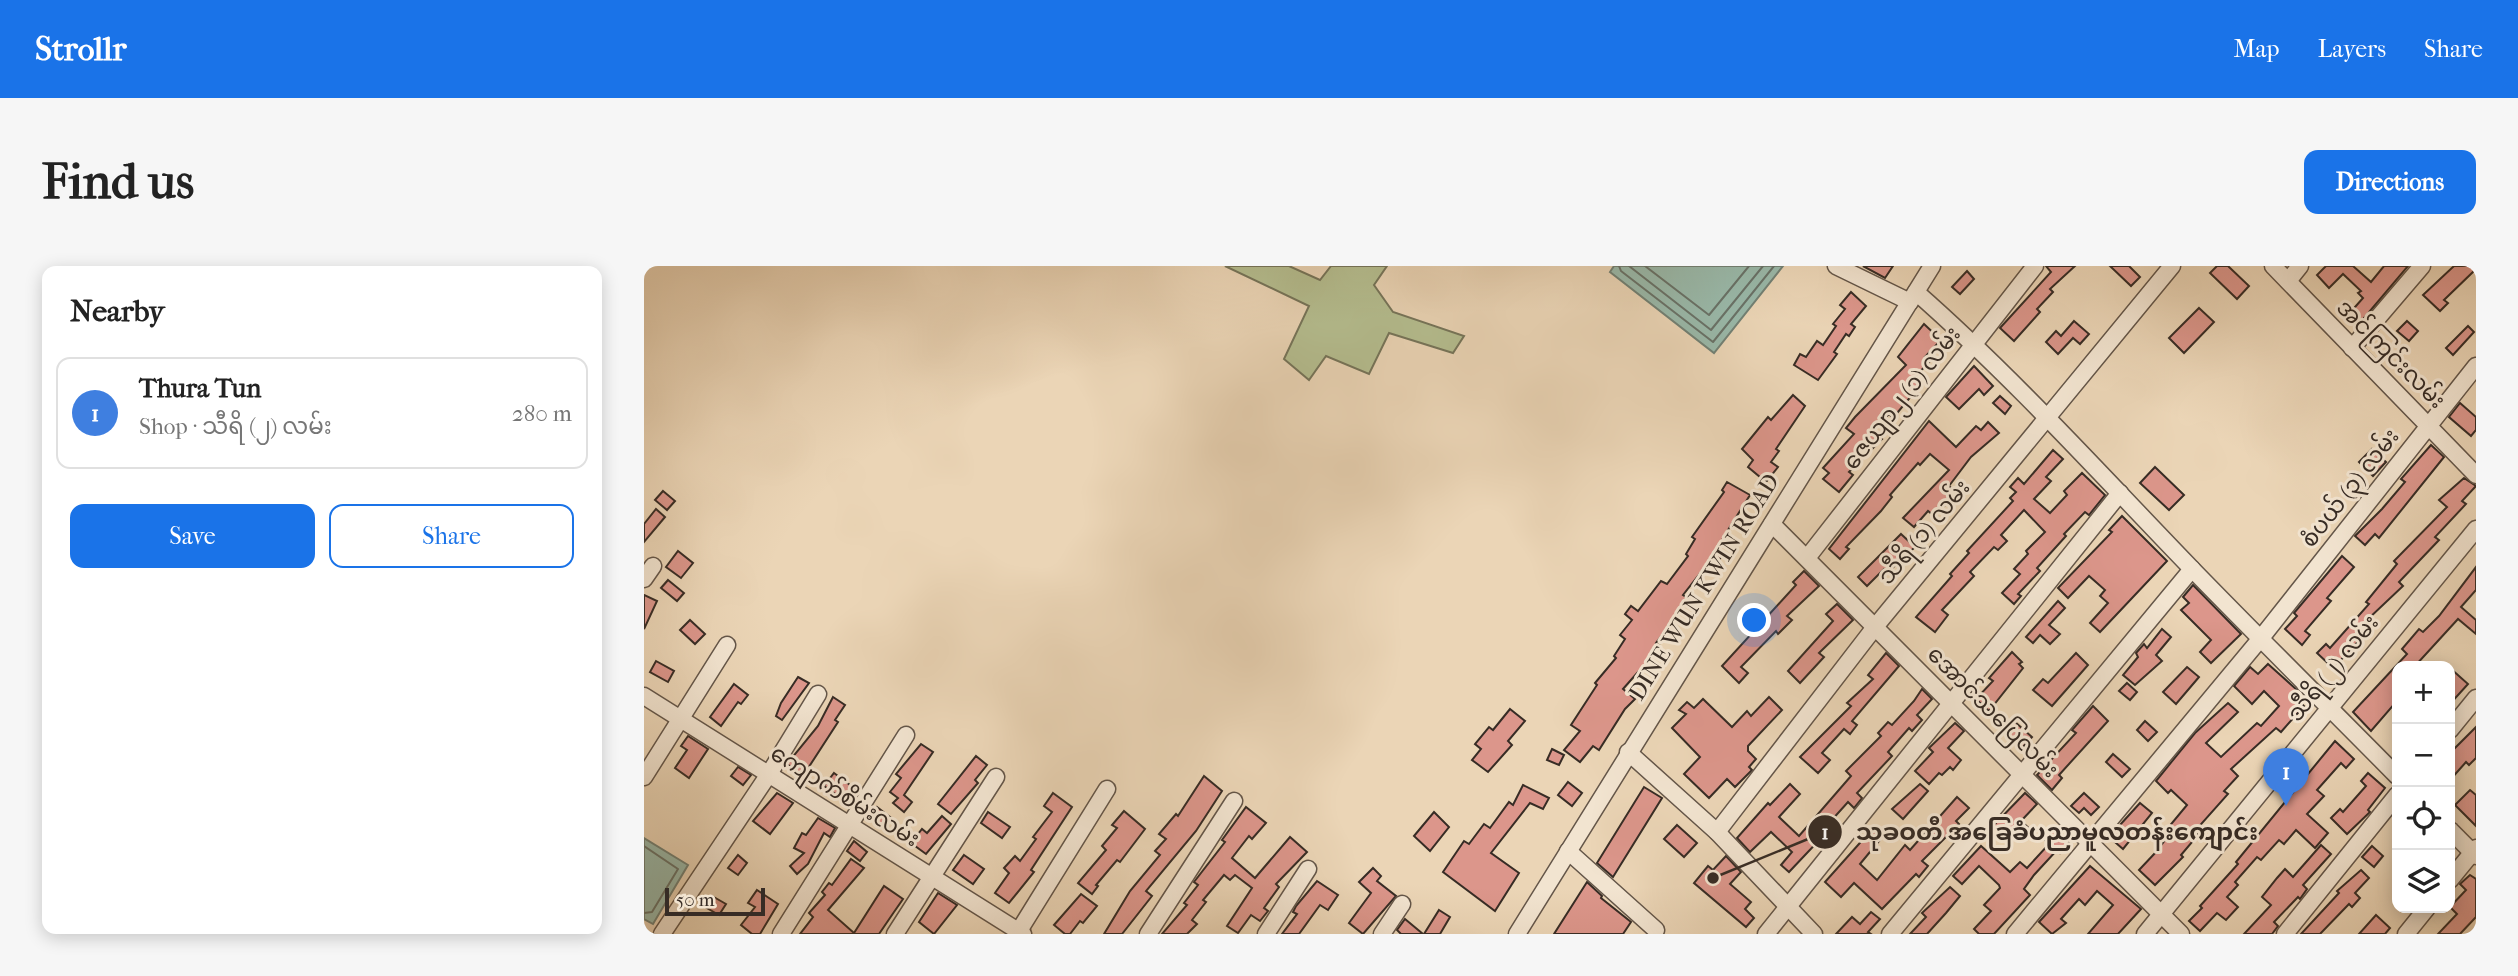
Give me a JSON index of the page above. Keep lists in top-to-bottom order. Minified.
{"streets":{"street":["အင်ကြင်းလမ်း","ဇေယျာ၂ (၁) လမ်း","စံပယ် (၃) လမ်း","သီရိ (၁) လမ်း","DINE WUN KWIN ROAD","သီရိ (၂) လမ်း","အောင်သပြေလမ်း","ကျောက်စိမ်းလမ်း"]},"crossings":[["အင်ကြင်းလမ်း","စံပယ် (၃) လမ်း"],["ဇေယျာ၂ (၁) လမ်း","အောင်သပြေလမ်း"],["စံပယ် (၃) လမ်း","အောင်သပြေလမ်း"],["သီရိ (၁) လမ်း","အောင်သပြေလမ်း"],["DINE WUN KWIN ROAD","အောင်သပြေလမ်း"],["သီရိ (၂) လမ်း","အောင်သပြေလမ်း"]],"places":["သုခဝတီ အခြေခံပညာမူလတန်းကျောင်း"],"scale_bar":"50 m","page":{"header":"Strollr","nav":["Map","Layers","Share"],"buttons":["Directions",["Save","Share"]],"title":"Find us","heading":"Nearby","list":[{"mark":"1","name":"Thura Tun","note":"Shop · သီရိ (၂) လမ်း","value":"280 m"}],"map_buttons":["+","−"],"pins":"1","scale":"50 m"}}
